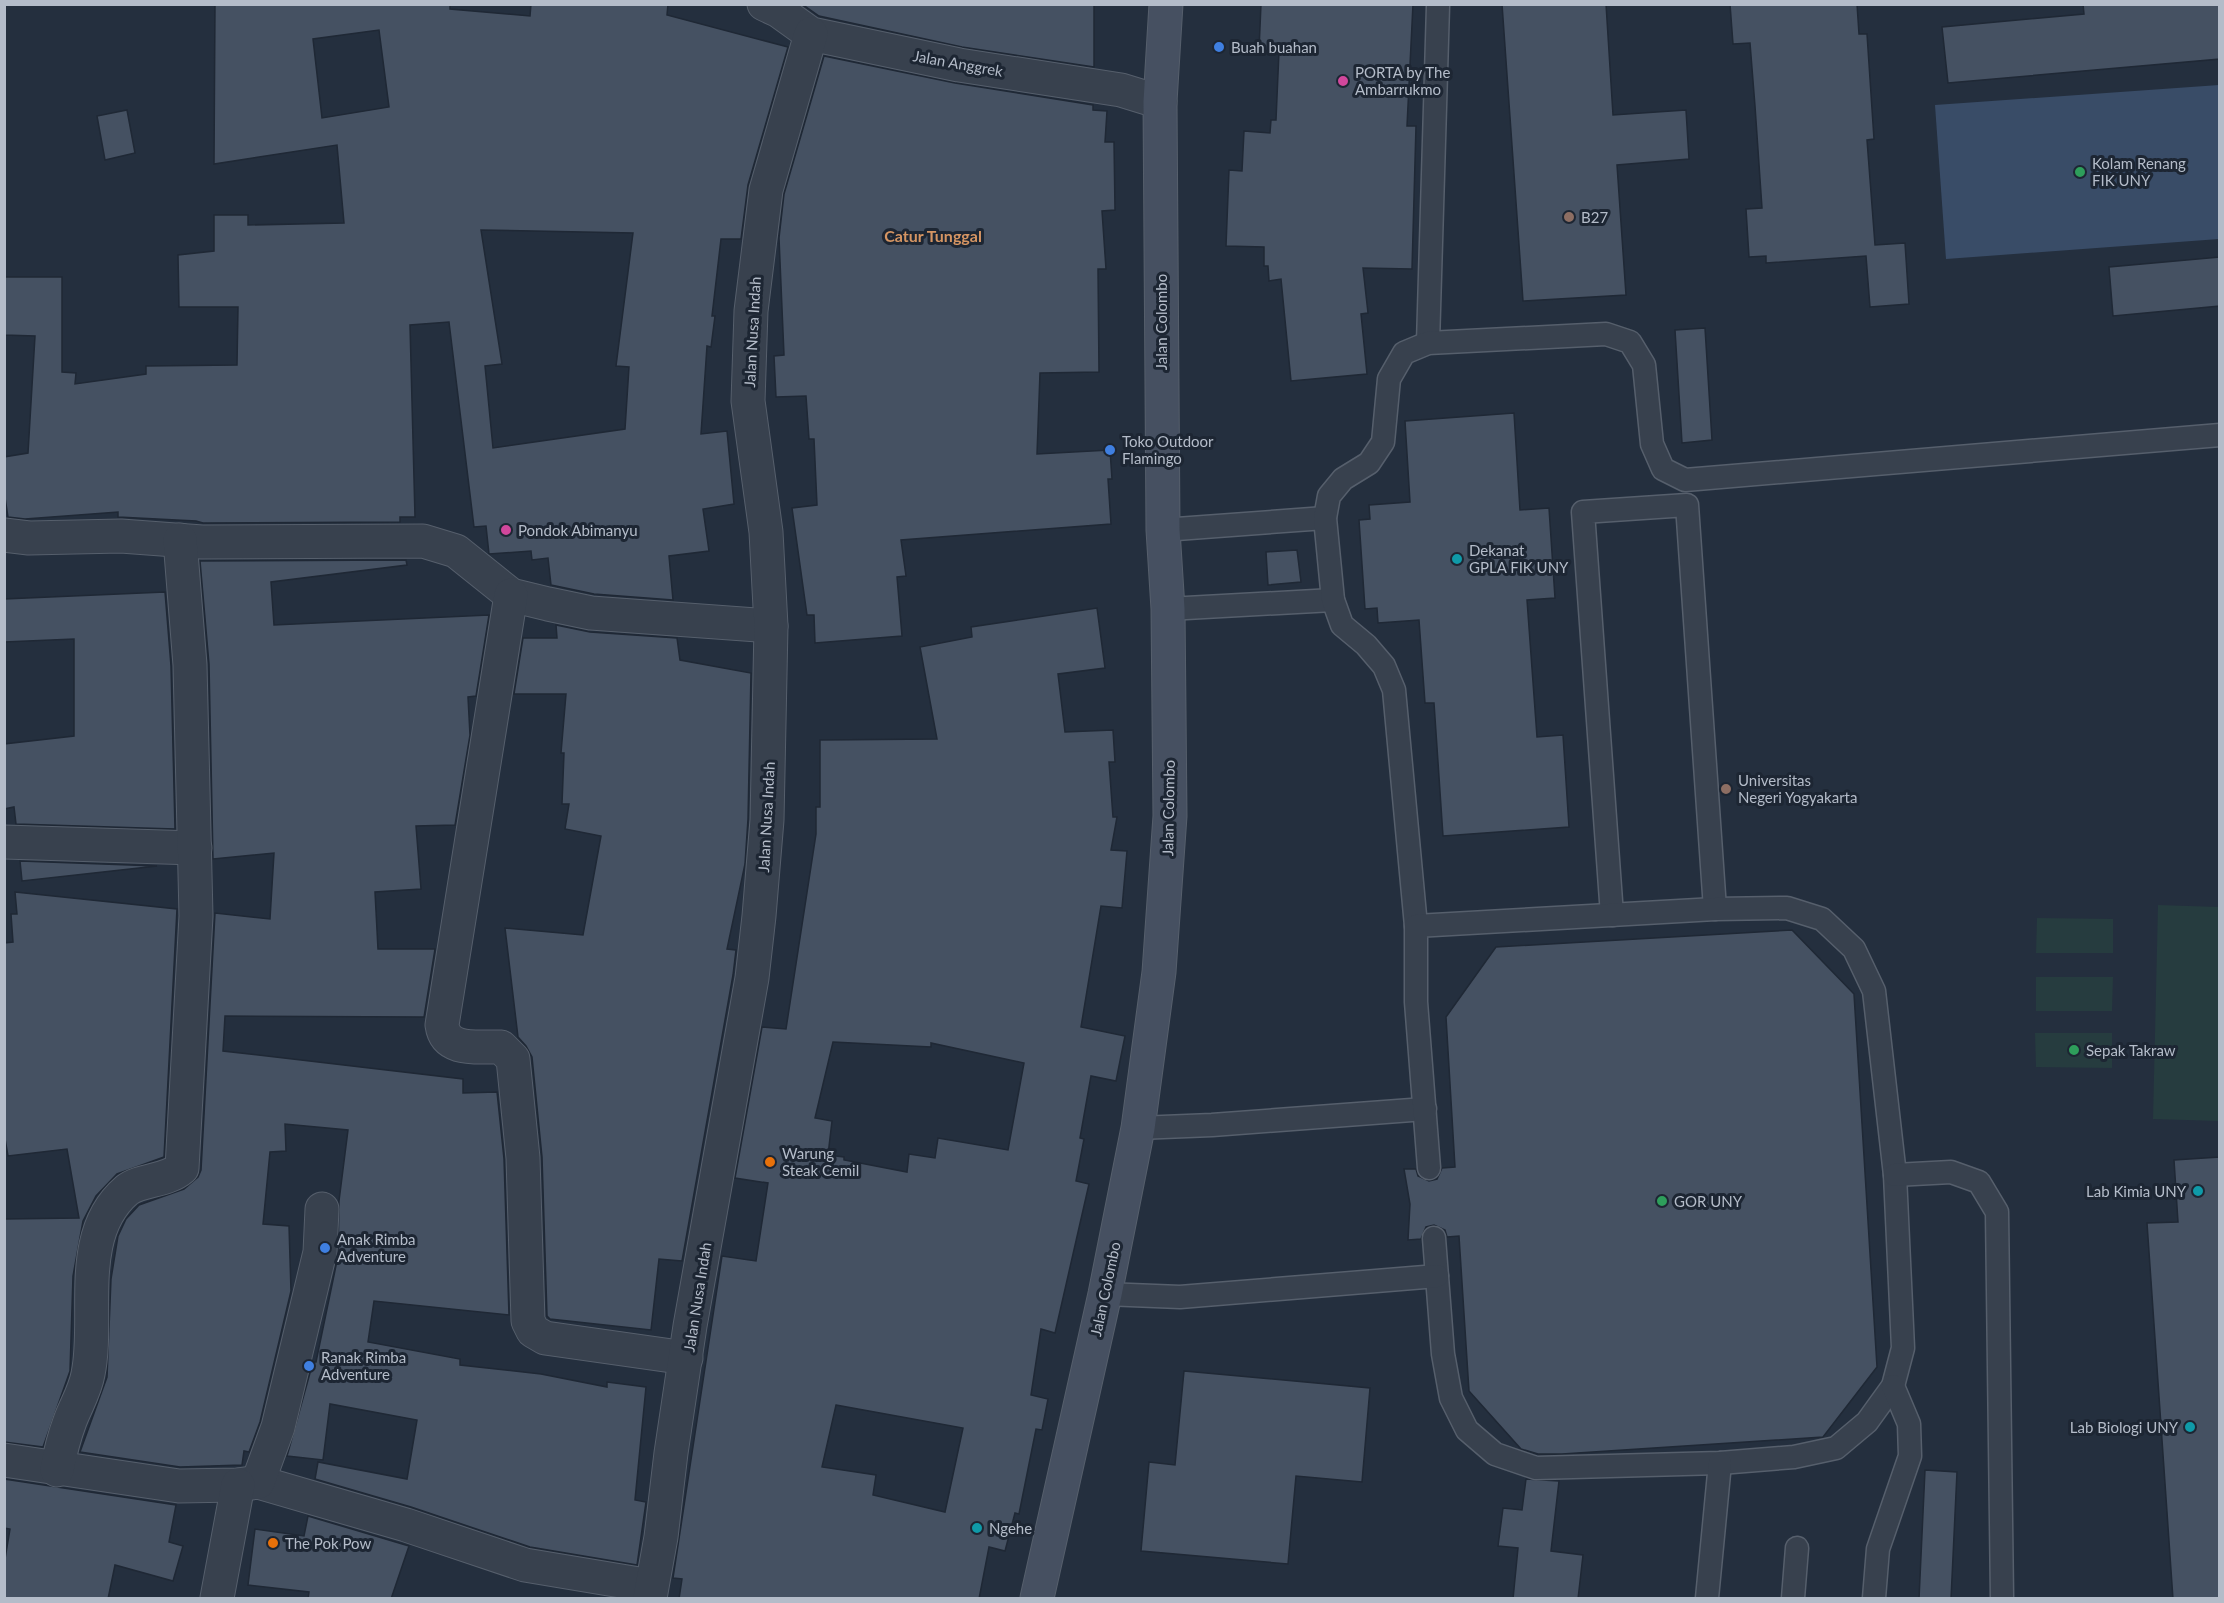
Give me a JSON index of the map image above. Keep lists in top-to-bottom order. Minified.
{"streets":{"main road":["Jalan Colombo"],"street":["Jalan Anggrek","Jalan Nusa Indah"]},"crossings":[["Jalan Anggrek","Jalan Colombo"],["Jalan Anggrek","Jalan Nusa Indah"]],"districts":["Catur Tunggal"],"places":["Buah buahan","PORTA by The Ambarrukmo","Kolam Renang FIK UNY","B27","Toko Outdoor Flamingo","Pondok Abimanyu","Dekanat GPLA FIK UNY","Universitas Negeri Yogyakarta","Sepak Takraw","Warung Steak Cemil","Lab Kimia UNY","GOR UNY","Anak Rimba Adventure","Ranak Rimba Adventure","Lab Biologi UNY","Ngehe","The Pok Pow"]}
